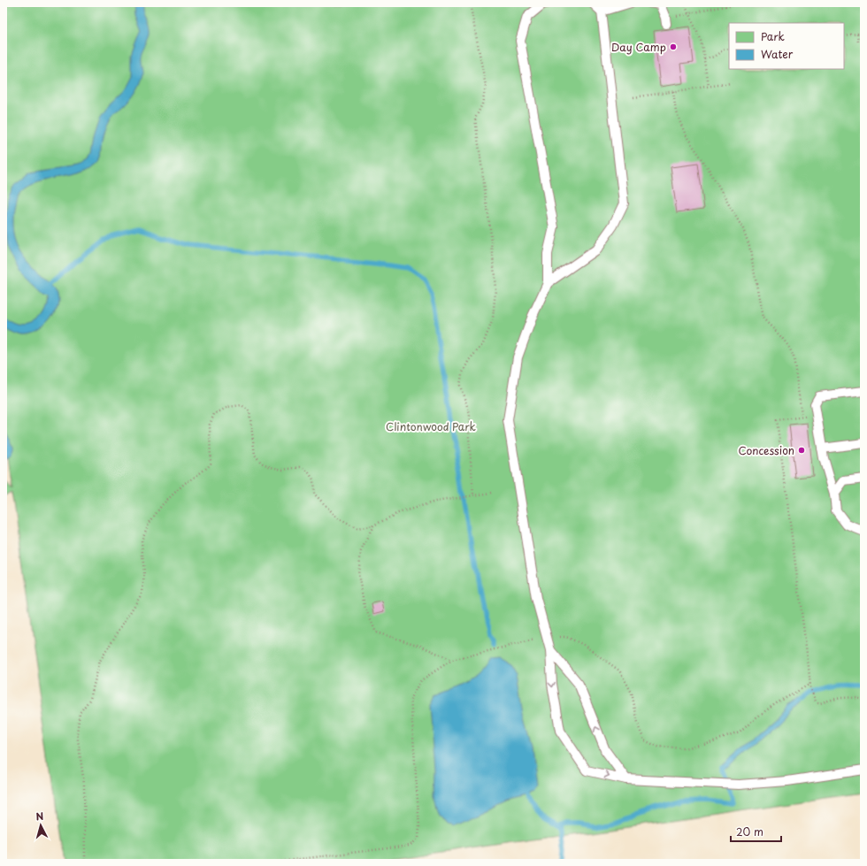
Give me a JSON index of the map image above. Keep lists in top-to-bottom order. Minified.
{"parks":["Clintonwood Park"],"places":["Day Camp","Concession"],"legend":["Park","Water"],"scale_bar":"20 m","north":"top"}
